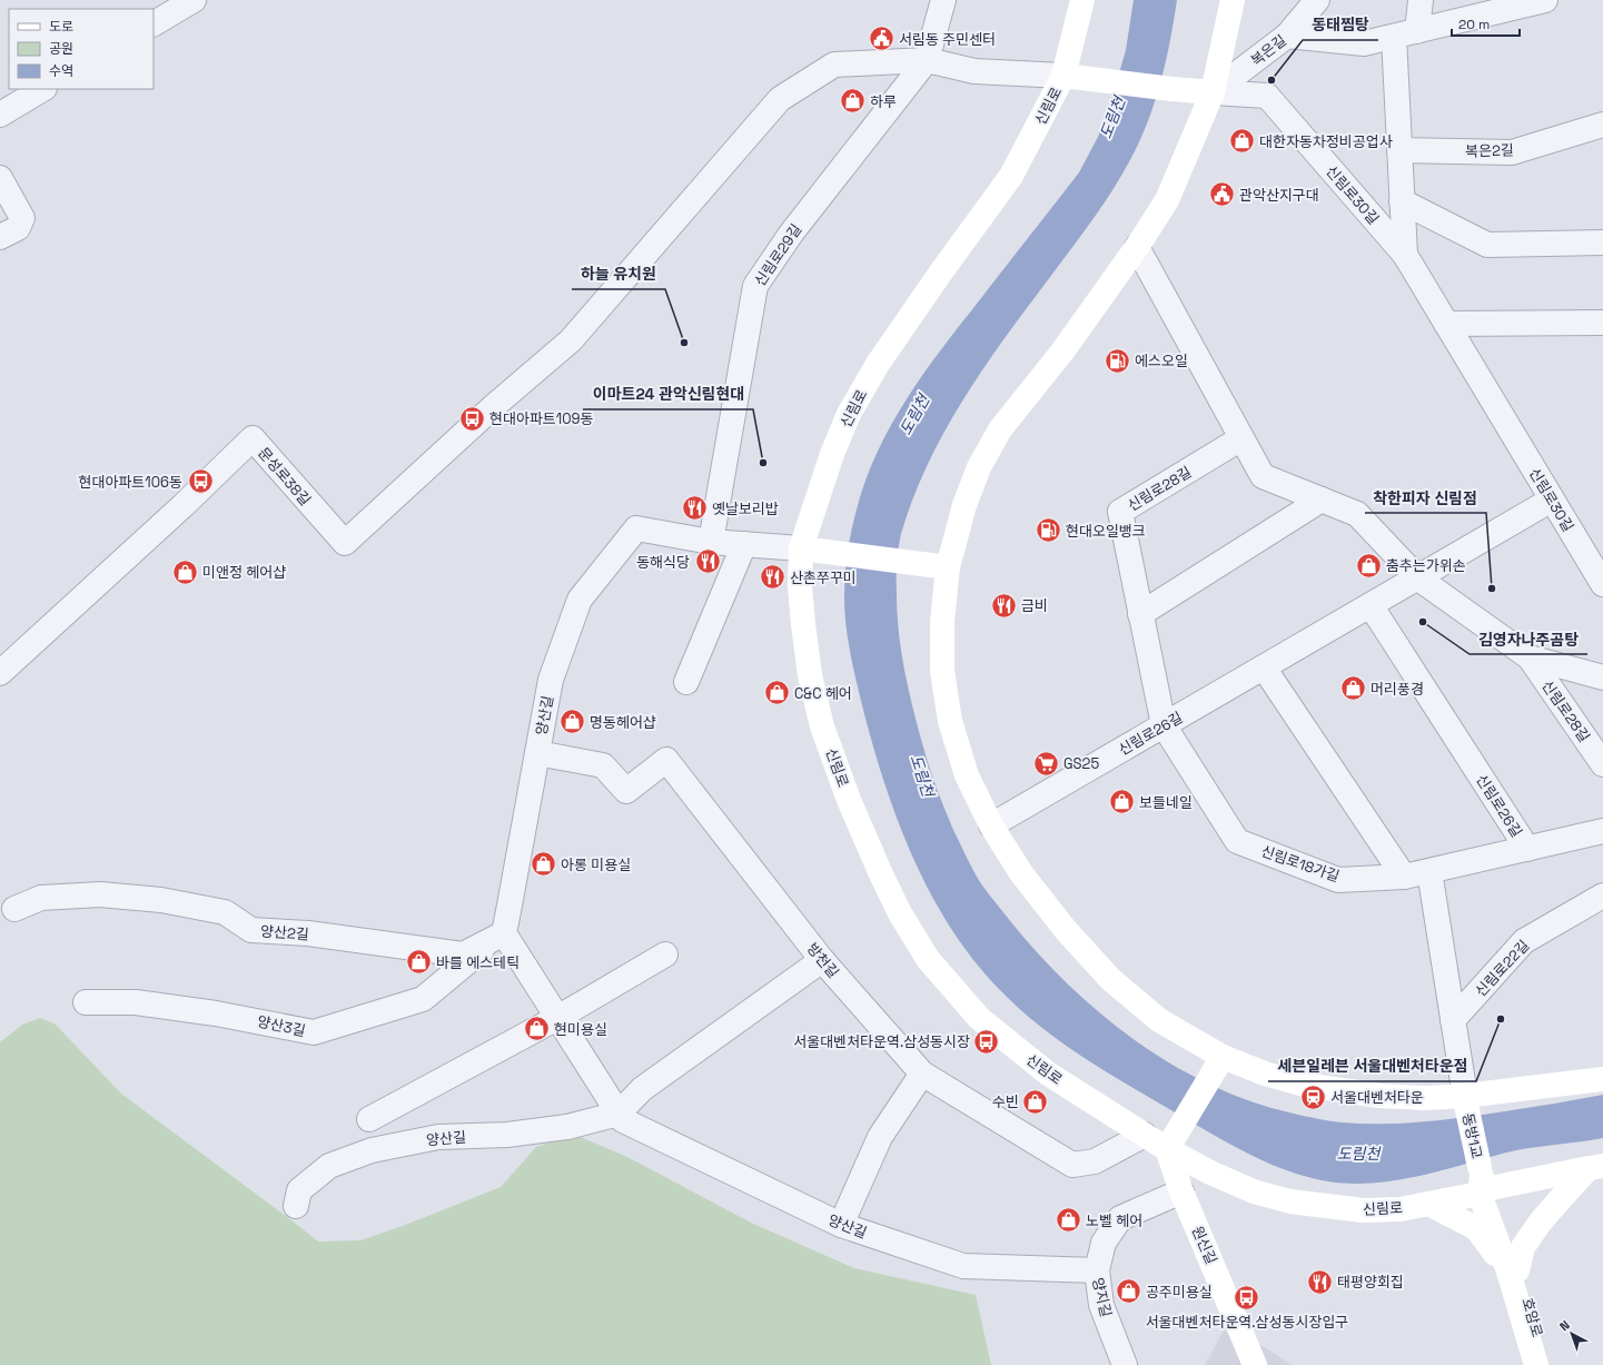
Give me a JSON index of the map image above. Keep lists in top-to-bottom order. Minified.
{"streets":{"main road":["신림로","동방1교","원신길","호암로"],"street":["복은길","복은2길","신림로30길","신림로29길","문성로38길","신림로28길","양산길","신림로26길","신림로18가길","양산2길","방천길","신림로22길","양산3길","양지길"]},"crossings":[["복은길","신림로30길"],["신림로","양산길"],["신림로","방천길"],["신림로","동방1교"],["신림로","원신길"],["신림로30길","신림로26길"],["신림로29길","문성로38길"],["신림로29길","양산길"],["신림로28길","신림로26길"],["신림로28길","신림로18가길"],["양산길","양산2길"],["양산길","방천길"],["양산길","양산3길"],["양산길","양지길"],["신림로26길","신림로18가길"],["양산2길","양산3길"],["동방1교","호암로"],["원신길","양지길"]],"water":["도림천"],"places":{"public building":["서림동 주민센터","관악산지구대"],"other":["동태찜탕","하늘 유치원","이마트24 관악신림현대","착한피자 신림점","김영자나주곰탕","세븐일레븐 서울대벤처타운점"],"shop":["하루","대한자동차정비공업사","춤추는가위손","미앤정 헤어샵","머리풍경","C&C 헤어","명동헤어샵","보들네일","아롱 미용실","바를 에스테틱","현미용실","수빈","노벨 헤어","공주미용실"],"fuel station":["에스오일","현대오일뱅크"],"bus stop":["현대아파트109동","현대아파트106동","서울대벤처타운역.삼성동시장","서울대벤처타운역.삼성동시장입구"],"restaurant":["옛날보리밥","동해식당","산촌쭈꾸미","금비","태평양회집"],"supermarket":["GS25"],"station":["서울대벤처타운"]},"legend":["도로","공원","수역"],"scale_bar":"20 m","north":"top left"}
